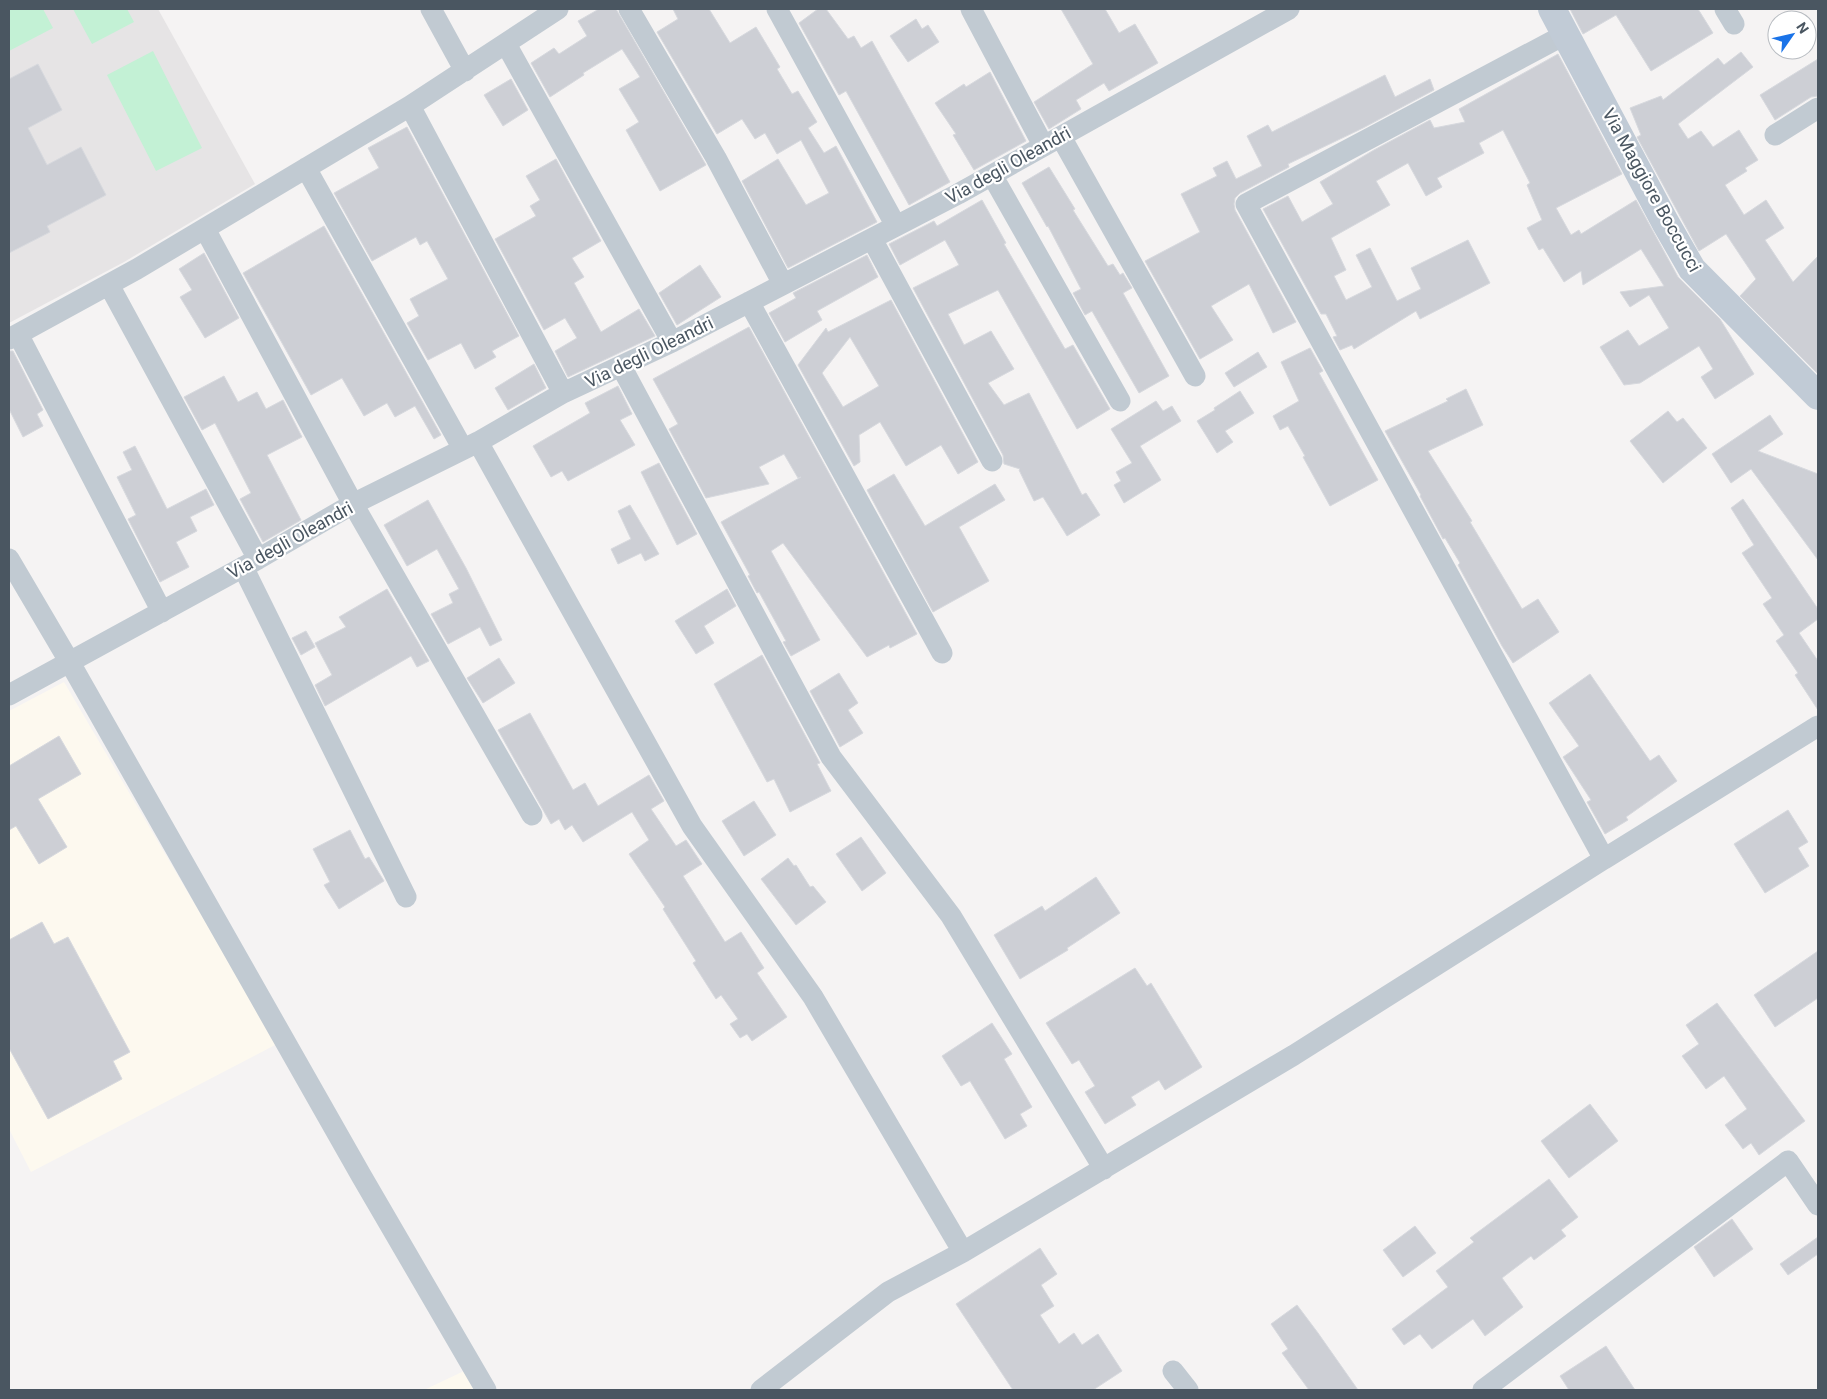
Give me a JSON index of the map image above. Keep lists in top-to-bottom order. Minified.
{"streets":{"street":["Via degli Oleandri","Via Maggiore Boccucci"]},"north":"top right"}
